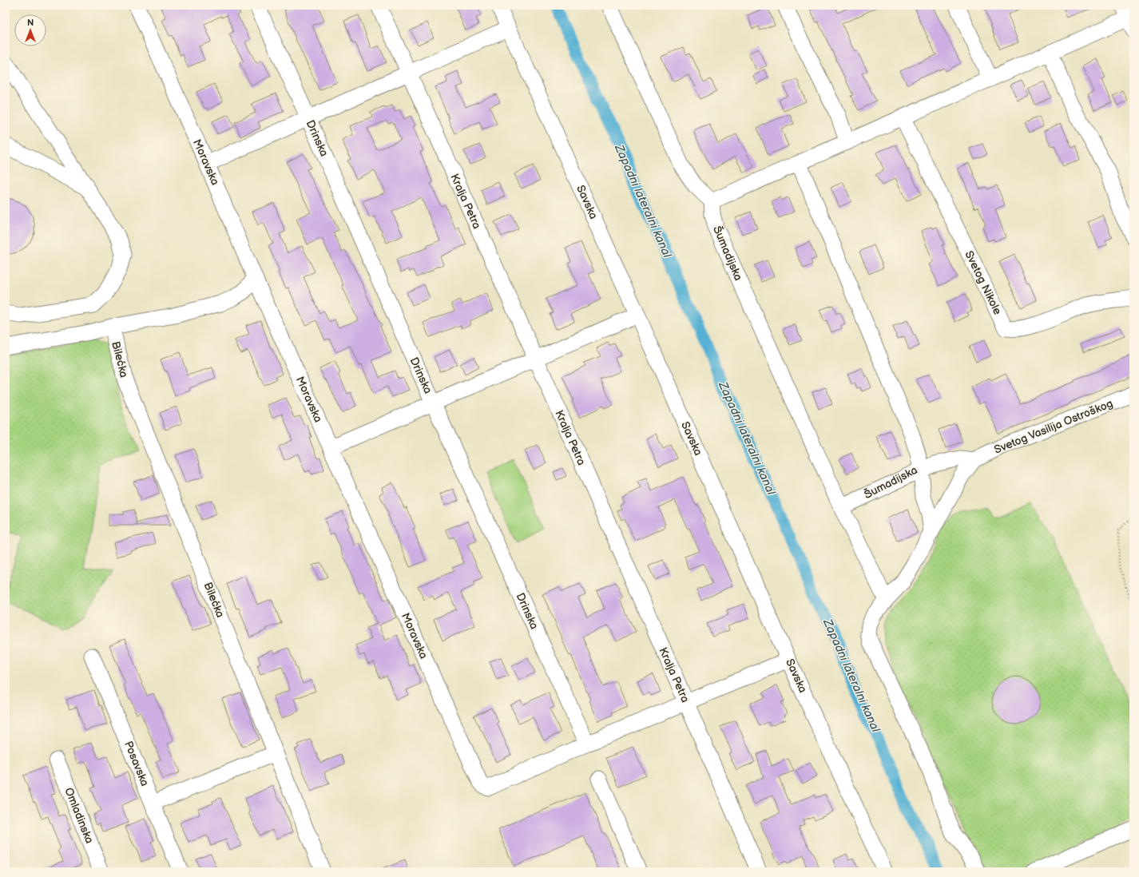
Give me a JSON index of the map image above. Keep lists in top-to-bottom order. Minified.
{"streets":{"street":["Drinska","Moravska","Kralja Petra","Savska","Šumadijska","Svetog Nikole","Bilećka","Svetog Vasilija Ostroškog","Posavska","Omladinska"]},"crossings":[["Drinska","Moravska"]],"water":["Zapadni lateralni kanal"],"north":"top"}
